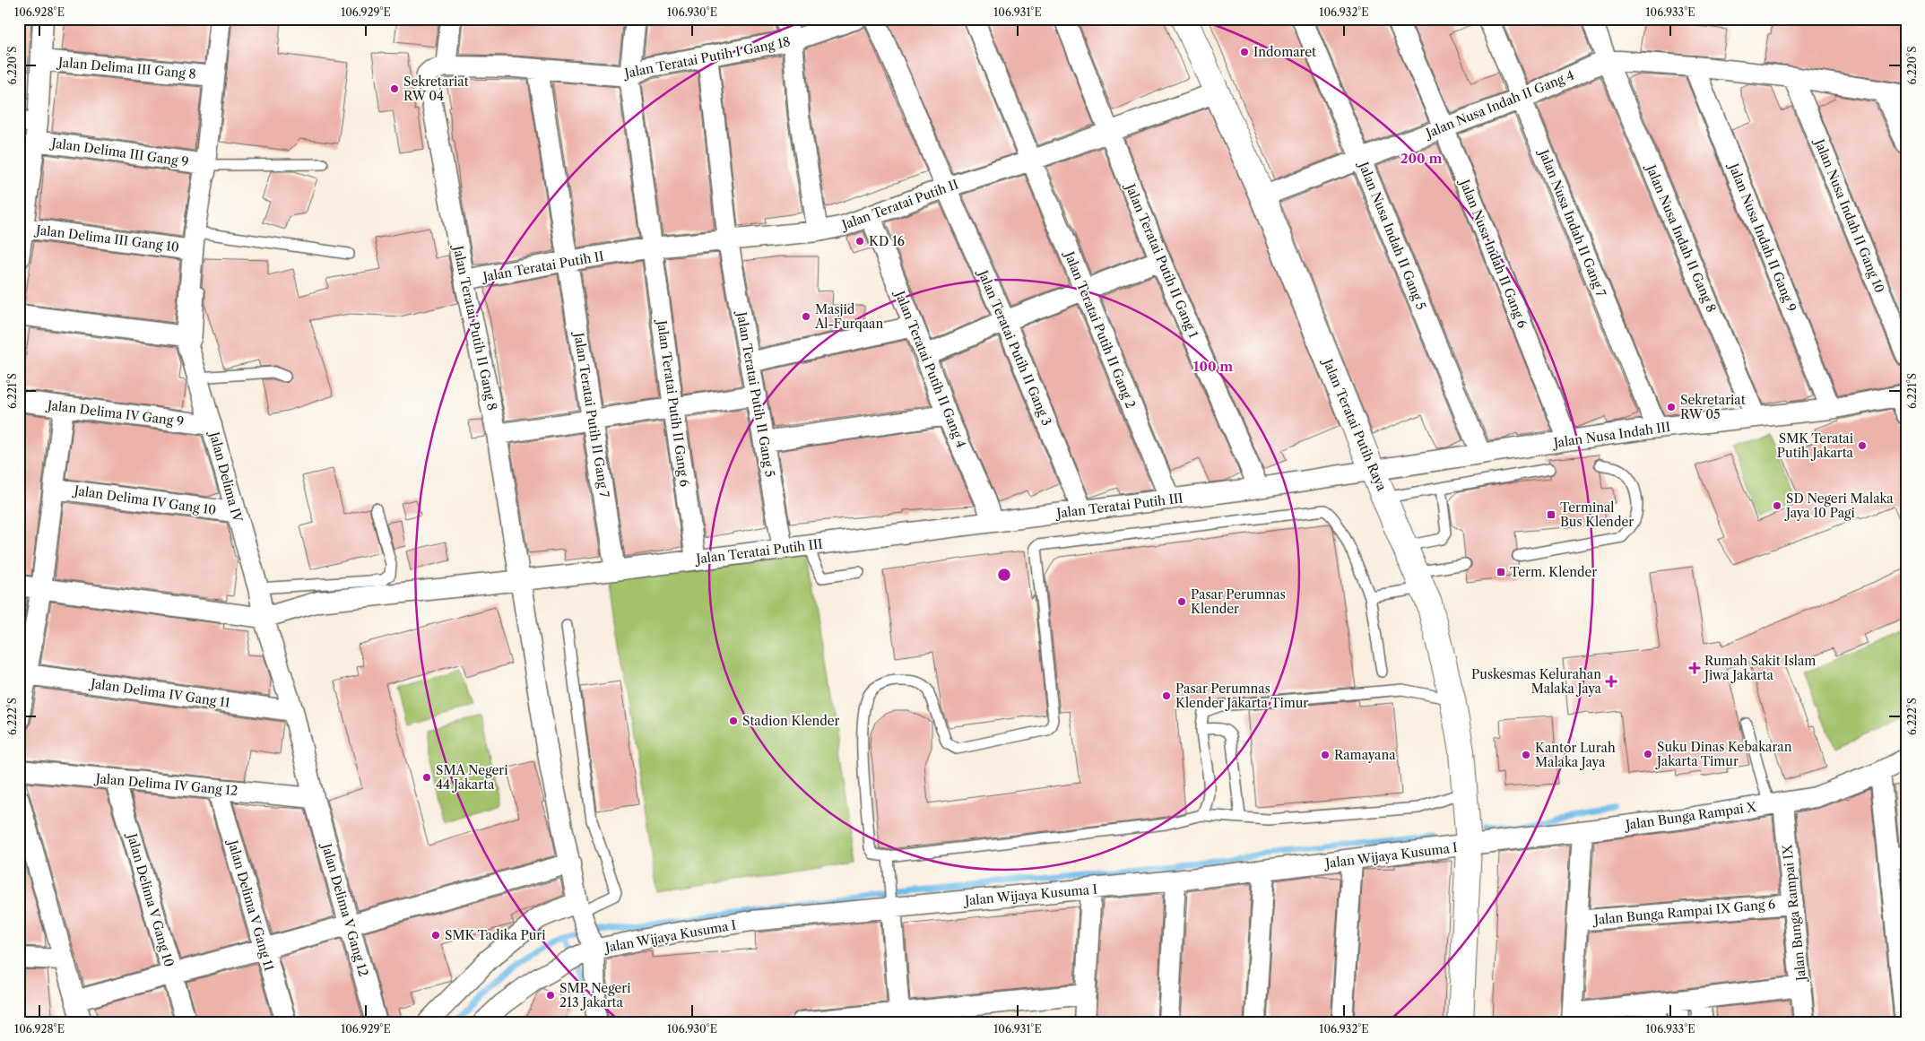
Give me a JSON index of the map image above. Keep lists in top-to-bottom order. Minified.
{"streets":{"street":["Jalan Teratai Putih I Gang 18","Jalan Delima III Gang 8","Jalan Nusa Indah II Gang 4","Jalan Delima III Gang 9","Jalan Teratai Putih II","Jalan Nusa Indah II Gang 10","Jalan Nusa Indah II Gang 7","Jalan Nusa Indah II Gang 5","Jalan Nusa Indah II Gang 9","Jalan Delima III Gang 10","Jalan Nusa Indah II Gang 8","Jalan Nusa Indah II Gang 6","Jalan Teratai Putih II Gang 1","Jalan Teratai Putih II Gang 8","Jalan Teratai Putih II Gang 2","Jalan Teratai Putih II Gang 3","Jalan Teratai Putih II Gang 4","Jalan Teratai Putih II Gang 5","Jalan Teratai Putih II Gang 6","Jalan Delima IV Gang 9","Jalan Teratai Putih II Gang 7","Jalan Teratai Putih Raya","Jalan Nusa Indah III","Jalan Delima IV","Jalan Delima IV Gang 10","Jalan Teratai Putih III","Jalan Delima IV Gang 11","Jalan Delima IV Gang 12","Jalan Bunga Rampai X","Jalan Wijaya Kusuma I","Jalan Delima V Gang 10","Jalan Delima V Gang 11","Jalan Delima V Gang 12","Jalan Bunga Rampai IX Gang 6","Jalan Bunga Rampai IX"]},"crossings":[["Jalan Teratai Putih I Gang 18","Jalan Teratai Putih II Gang 8"],["Jalan Teratai Putih I Gang 18","Jalan Teratai Putih II Gang 5"],["Jalan Teratai Putih I Gang 18","Jalan Teratai Putih II Gang 6"],["Jalan Teratai Putih I Gang 18","Jalan Teratai Putih II Gang 7"],["Jalan Nusa Indah II Gang 4","Jalan Nusa Indah II Gang 10"],["Jalan Nusa Indah II Gang 4","Jalan Nusa Indah II Gang 7"],["Jalan Nusa Indah II Gang 4","Jalan Nusa Indah II Gang 5"],["Jalan Nusa Indah II Gang 4","Jalan Nusa Indah II Gang 9"],["Jalan Nusa Indah II Gang 4","Jalan Nusa Indah II Gang 8"],["Jalan Nusa Indah II Gang 4","Jalan Nusa Indah II Gang 6"],["Jalan Nusa Indah II Gang 4","Jalan Teratai Putih Raya"],["Jalan Teratai Putih II","Jalan Teratai Putih II Gang 1"],["Jalan Teratai Putih II","Jalan Teratai Putih II Gang 8"],["Jalan Teratai Putih II","Jalan Teratai Putih II Gang 2"],["Jalan Teratai Putih II","Jalan Teratai Putih II Gang 3"],["Jalan Teratai Putih II","Jalan Teratai Putih II Gang 4"],["Jalan Teratai Putih II","Jalan Teratai Putih II Gang 5"],["Jalan Teratai Putih II","Jalan Teratai Putih II Gang 6"],["Jalan Teratai Putih II","Jalan Teratai Putih II Gang 7"],["Jalan Teratai Putih II","Jalan Teratai Putih Raya"],["Jalan Nusa Indah II Gang 7","Jalan Nusa Indah III"],["Jalan Nusa Indah II Gang 5","Jalan Nusa Indah III"],["Jalan Nusa Indah II Gang 9","Jalan Nusa Indah III"],["Jalan Nusa Indah II Gang 8","Jalan Nusa Indah III"],["Jalan Nusa Indah II Gang 6","Jalan Nusa Indah III"],["Jalan Teratai Putih II Gang 1","Jalan Teratai Putih III"],["Jalan Teratai Putih II Gang 8","Jalan Teratai Putih III"],["Jalan Teratai Putih II Gang 2","Jalan Teratai Putih III"],["Jalan Teratai Putih II Gang 3","Jalan Teratai Putih III"],["Jalan Teratai Putih II Gang 4","Jalan Teratai Putih III"],["Jalan Teratai Putih II Gang 5","Jalan Teratai Putih III"],["Jalan Teratai Putih II Gang 6","Jalan Teratai Putih III"],["Jalan Delima IV Gang 9","Jalan Delima IV"],["Jalan Teratai Putih II Gang 7","Jalan Teratai Putih III"],["Jalan Teratai Putih Raya","Jalan Nusa Indah III"],["Jalan Teratai Putih Raya","Jalan Teratai Putih III"],["Jalan Teratai Putih Raya","Jalan Bunga Rampai X"],["Jalan Teratai Putih Raya","Jalan Wijaya Kusuma I"],["Jalan Nusa Indah III","Jalan Teratai Putih III"],["Jalan Delima IV","Jalan Delima IV Gang 10"],["Jalan Delima IV","Jalan Teratai Putih III"],["Jalan Delima IV","Jalan Delima IV Gang 11"],["Jalan Delima IV","Jalan Delima IV Gang 12"],["Jalan Delima IV","Jalan Delima V Gang 12"],["Jalan Delima IV Gang 12","Jalan Delima V Gang 10"],["Jalan Delima IV Gang 12","Jalan Delima V Gang 11"],["Jalan Delima IV Gang 12","Jalan Delima V Gang 12"],["Jalan Bunga Rampai X","Jalan Wijaya Kusuma I"],["Jalan Bunga Rampai X","Jalan Bunga Rampai IX"],["Jalan Bunga Rampai IX Gang 6","Jalan Bunga Rampai IX"]],"places":{"other":["Indomaret","Sekretariat RW 04","KD 16","Masjid Al-Furqaan","Sekretariat RW 05","SMK Teratai Putih Jakarta","SD Negeri Malaka Jaya 10 Pagi","Pasar Perumnas Klender","Pasar Perumnas Klender Jakarta Timur","Stadion Klender","Suku Dinas Kebakaran Jakarta Timur","Ramayana","Kantor Lurah Malaka Jaya","SMA Negeri 44 Jakarta","SMK Tadika Puri","SMP Negeri 213 Jakarta"],"transit":["Terminal Bus Klender","Term. Klender"],"health":["Rumah Sakit Islam Jiwa Jakarta","Puskesmas Kelurahan Malaka Jaya"]},"coordinates":["106.928°E","106.929°E","106.930°E","106.931°E","106.932°E","106.933°E","6.220°S","6.221°S","6.222°S"],"rings":["200 m","100 m"]}
